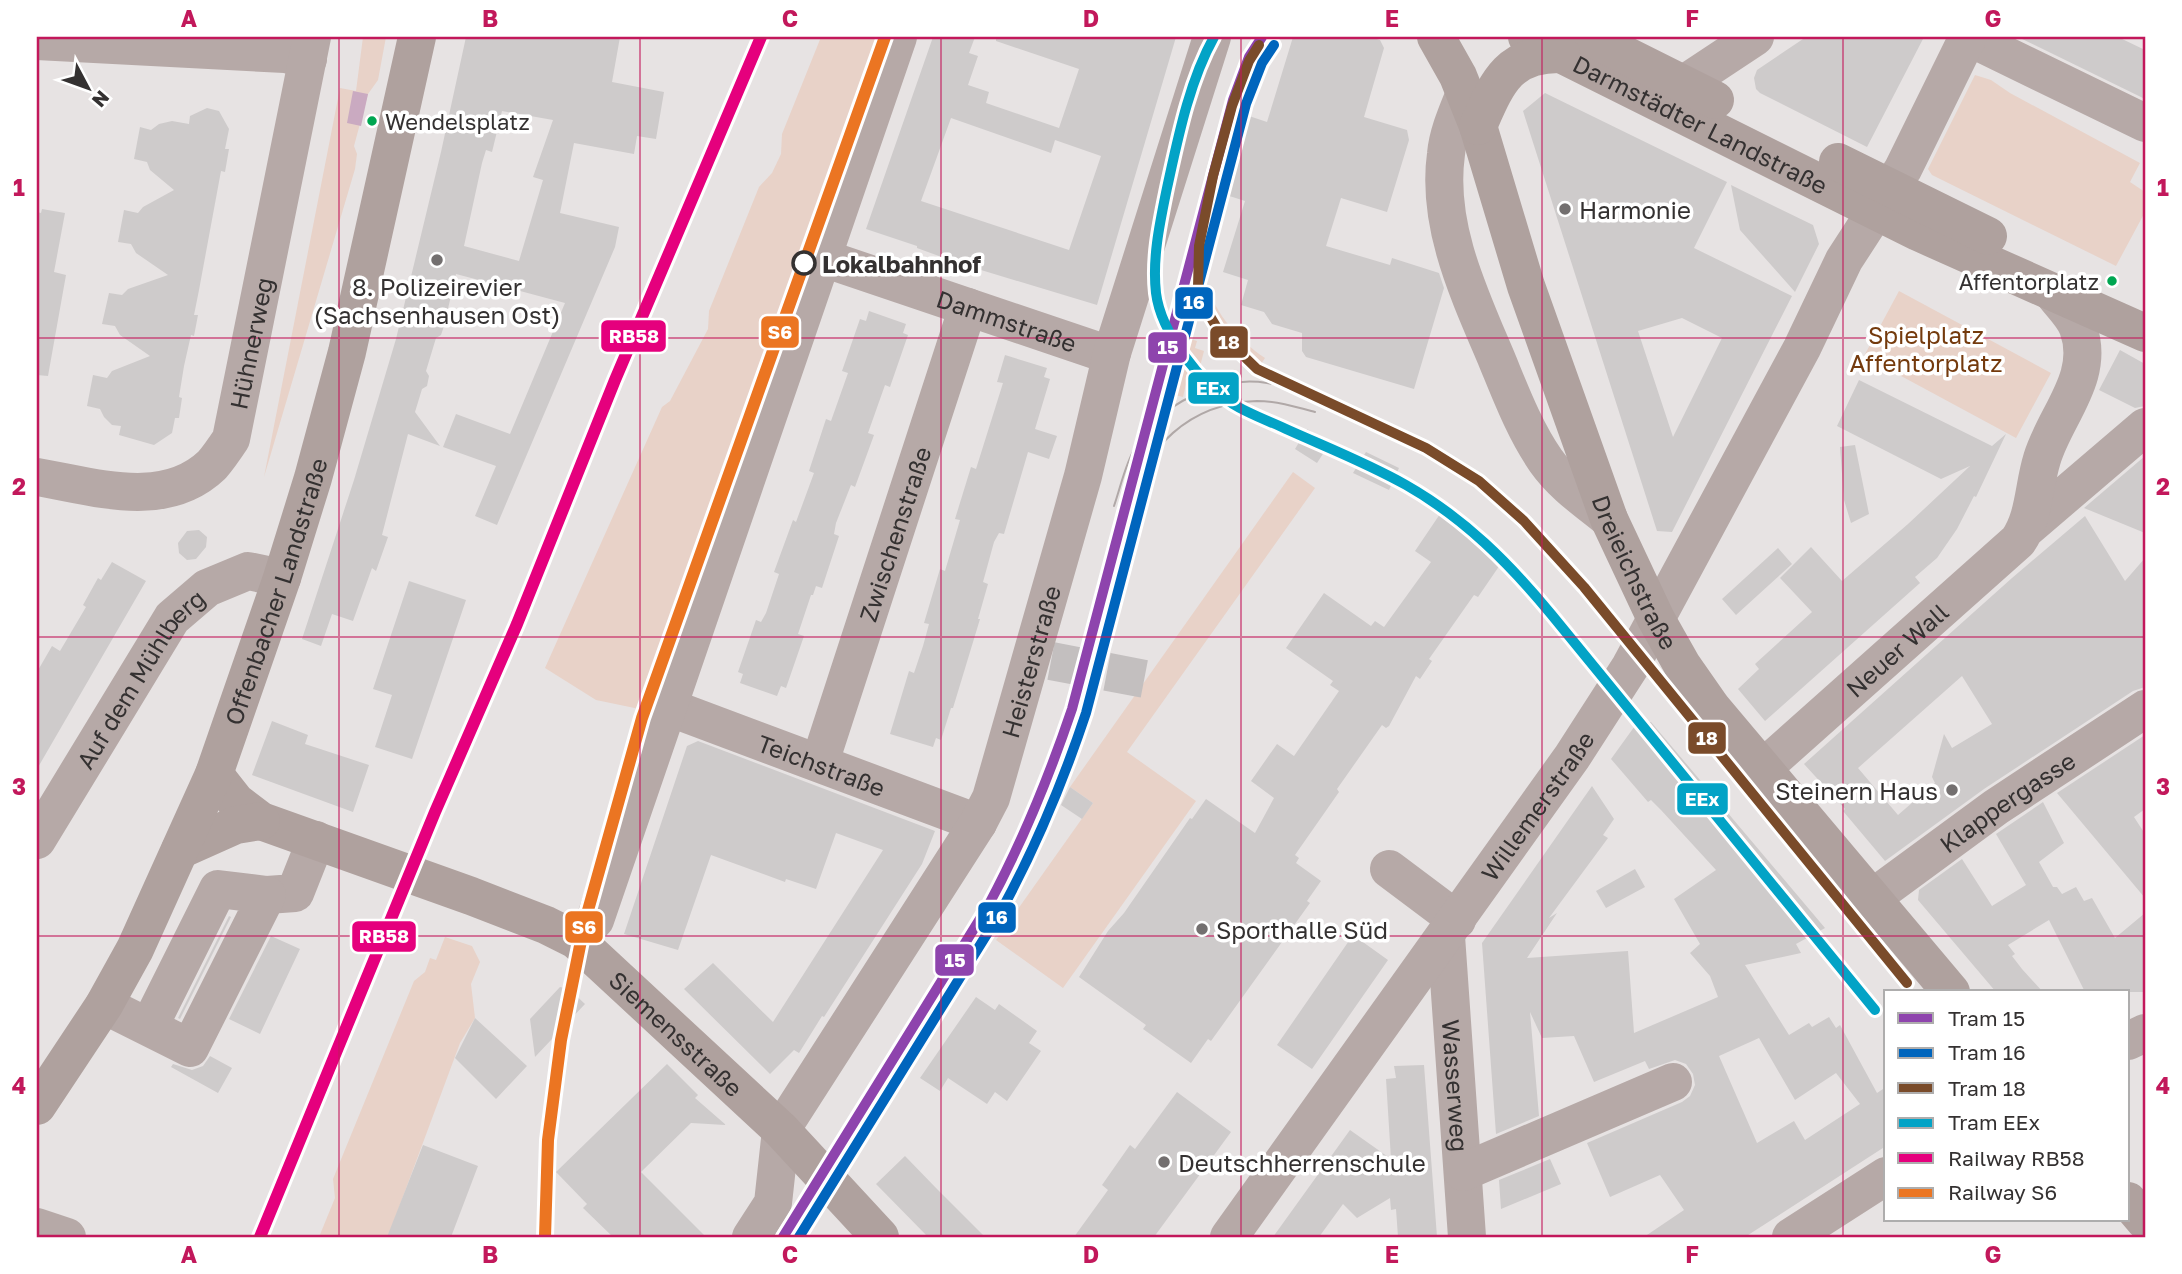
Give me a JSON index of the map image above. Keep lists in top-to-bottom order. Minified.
{"streets":{"main road":["Darmstädter Landstraße","Dreieichstraße","Offenbacher Landstraße","Siemensstraße"],"street":["Dammstraße","Hühnerweg","Zwischenstraße","Neuer Wall","Heisterstraße","Auf dem Mühlberg","Teichstraße","Klappergasse","Willemerstraße","Wasserweg"]},"crossings":[["Darmstädter Landstraße","Willemerstraße"],["Dammstraße","Zwischenstraße"],["Dammstraße","Heisterstraße"],["Zwischenstraße","Teichstraße"],["Dreieichstraße","Neuer Wall"],["Dreieichstraße","Klappergasse"],["Dreieichstraße","Willemerstraße"],["Offenbacher Landstraße","Auf dem Mühlberg"],["Offenbacher Landstraße","Siemensstraße"],["Heisterstraße","Teichstraße"],["Heisterstraße","Siemensstraße"],["Willemerstraße","Wasserweg"]],"parks":["Spielplatz Affentorplatz"],"places":["Wendelsplatz","Harmonie","8. Polizeirevier (Sachsenhausen Ost)","Lokalbahnhof","Affentorplatz","Steinern Haus","Sporthalle Süd","Deutschherrenschule"],"lines":["tram line 15","tram line EEx","rail line RB58","rail line S6","tram line 16","tram line 18"],"legend":["Tram 15","Tram 16","Tram 18","Tram EEx","Railway RB58","Railway S6"],"north":"bottom right","grid":{"columns":["A","B","C","D","E","F","G"],"rows":["1","2","3","4"]}}
